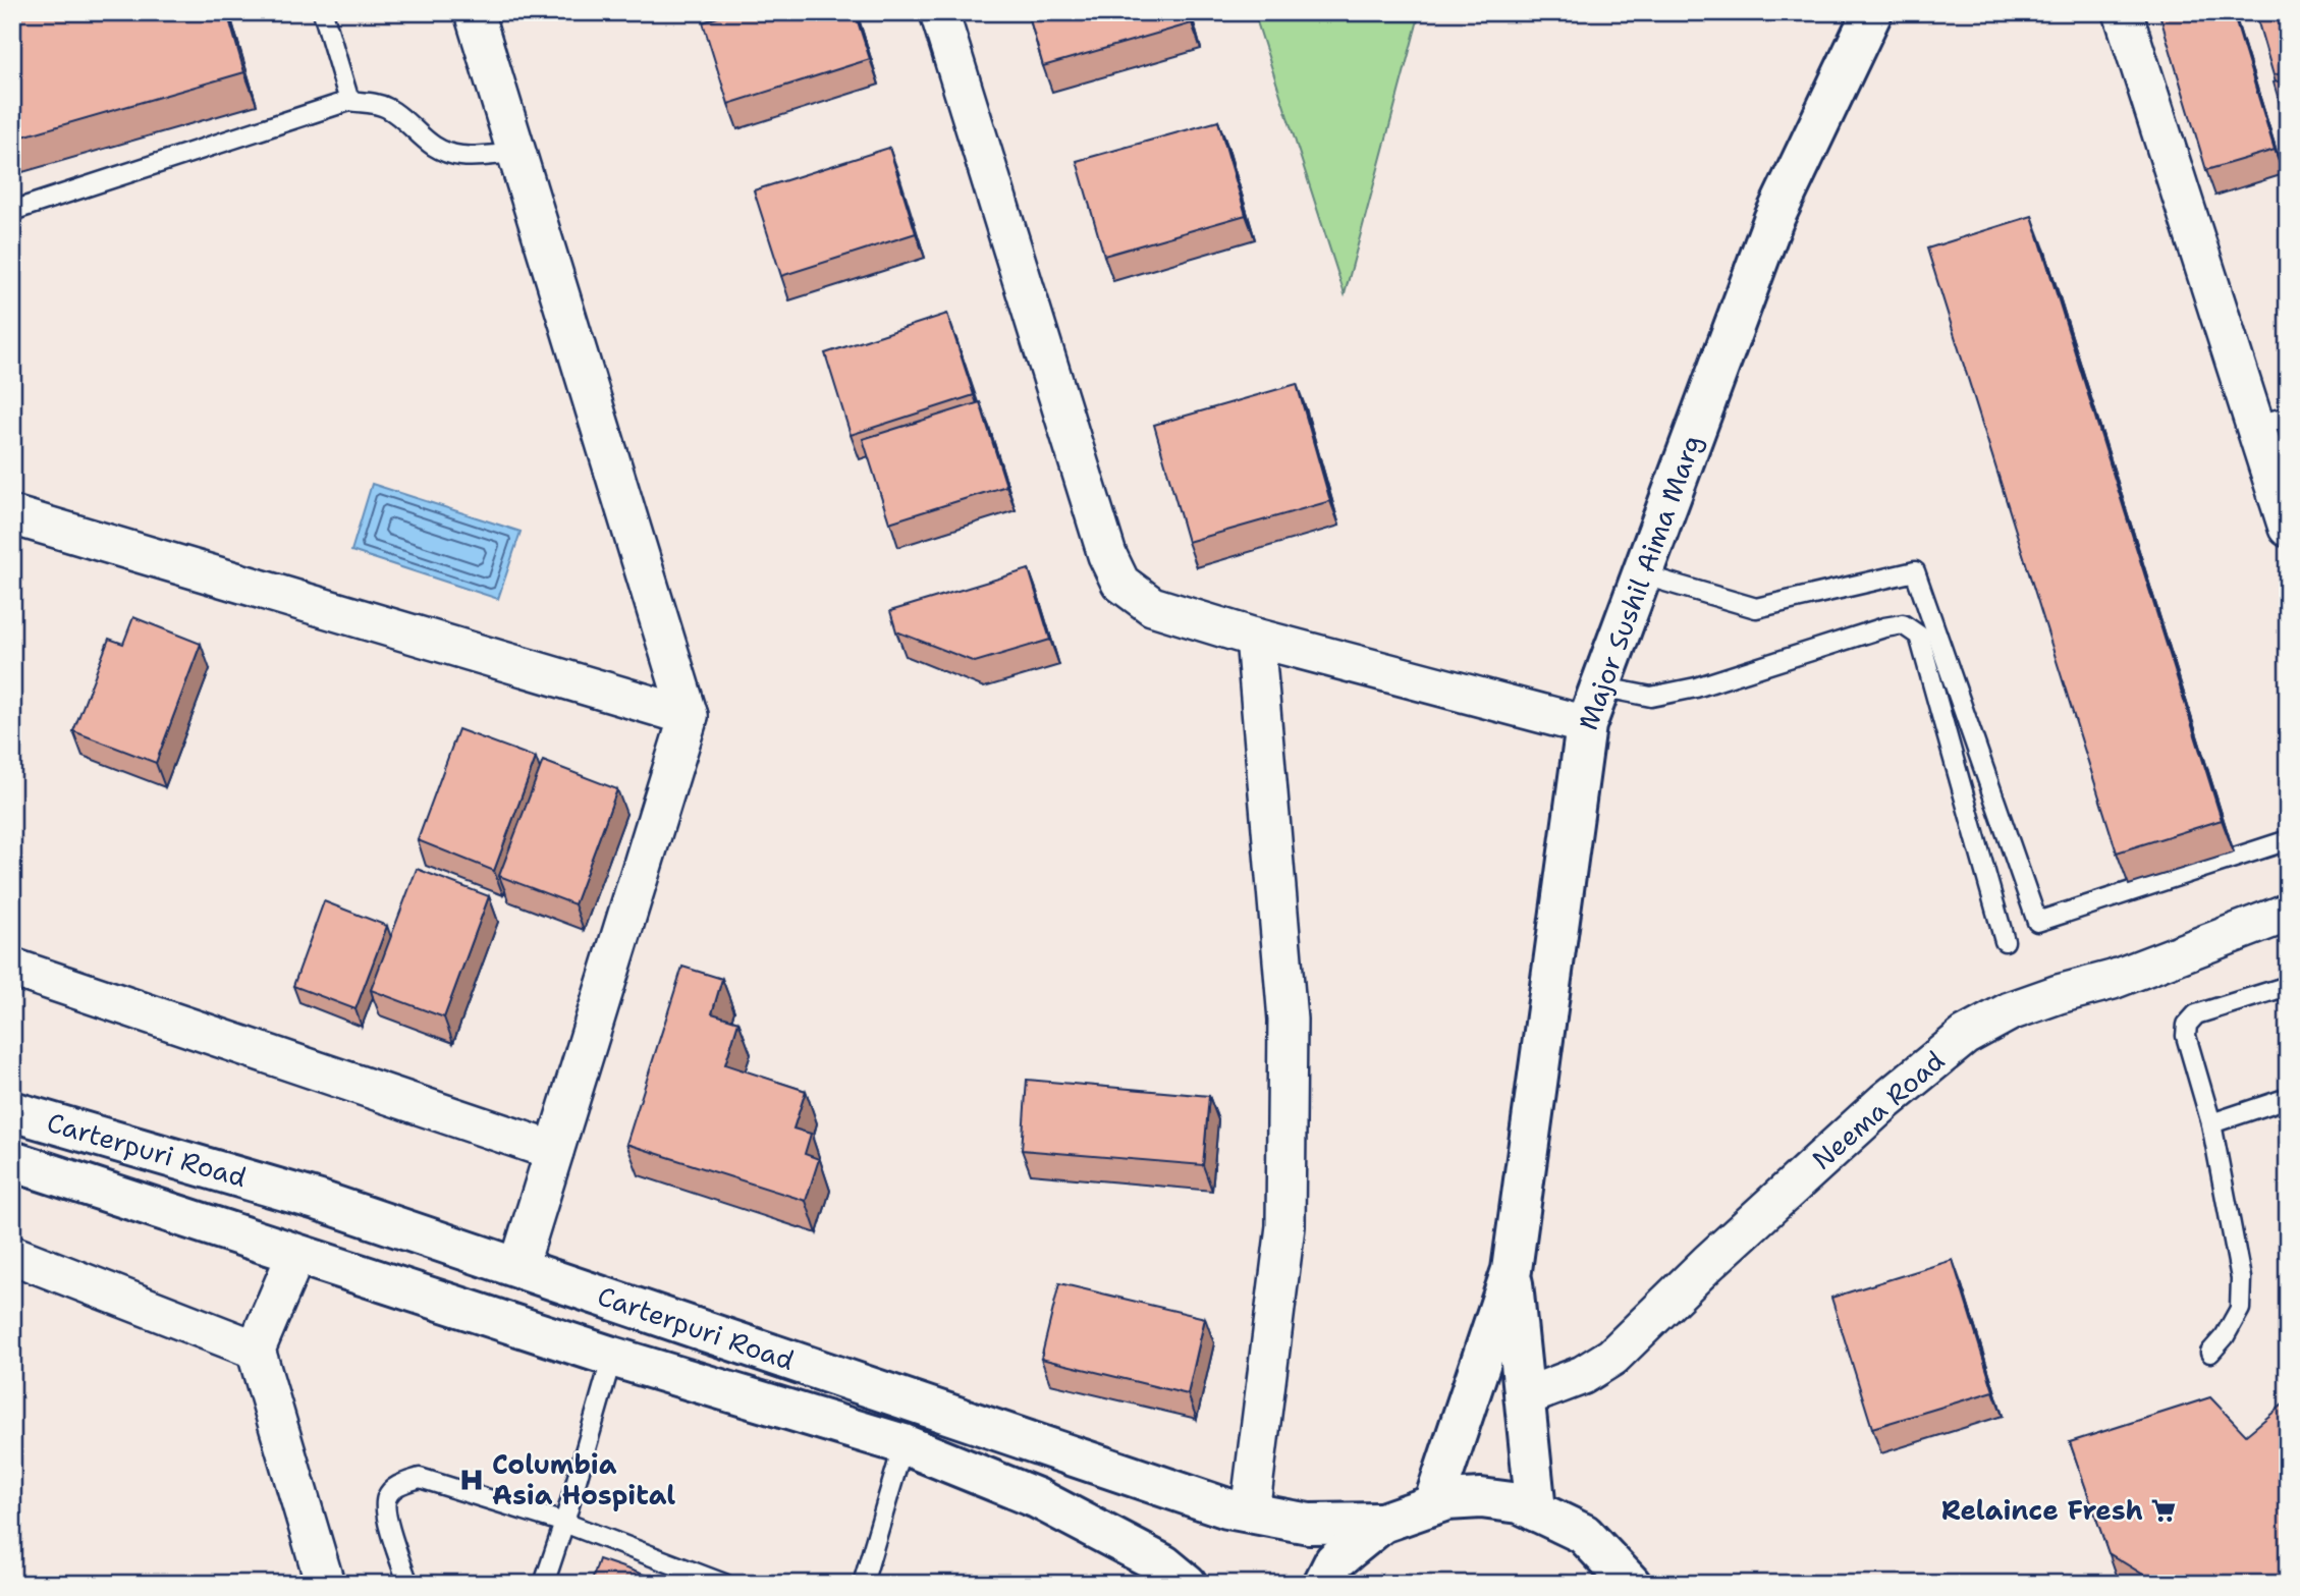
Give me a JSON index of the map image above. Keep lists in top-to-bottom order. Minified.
{"streets":{"main road":["Major Sushil Aima Marg","Carterpuri Road"],"street":["Neema Road"]},"crossings":[["Major Sushil Aima Marg","Neema Road"]],"places":{"hospital":["Columbia Asia Hospital"],"supermarket":["Relaince Fresh"]}}
